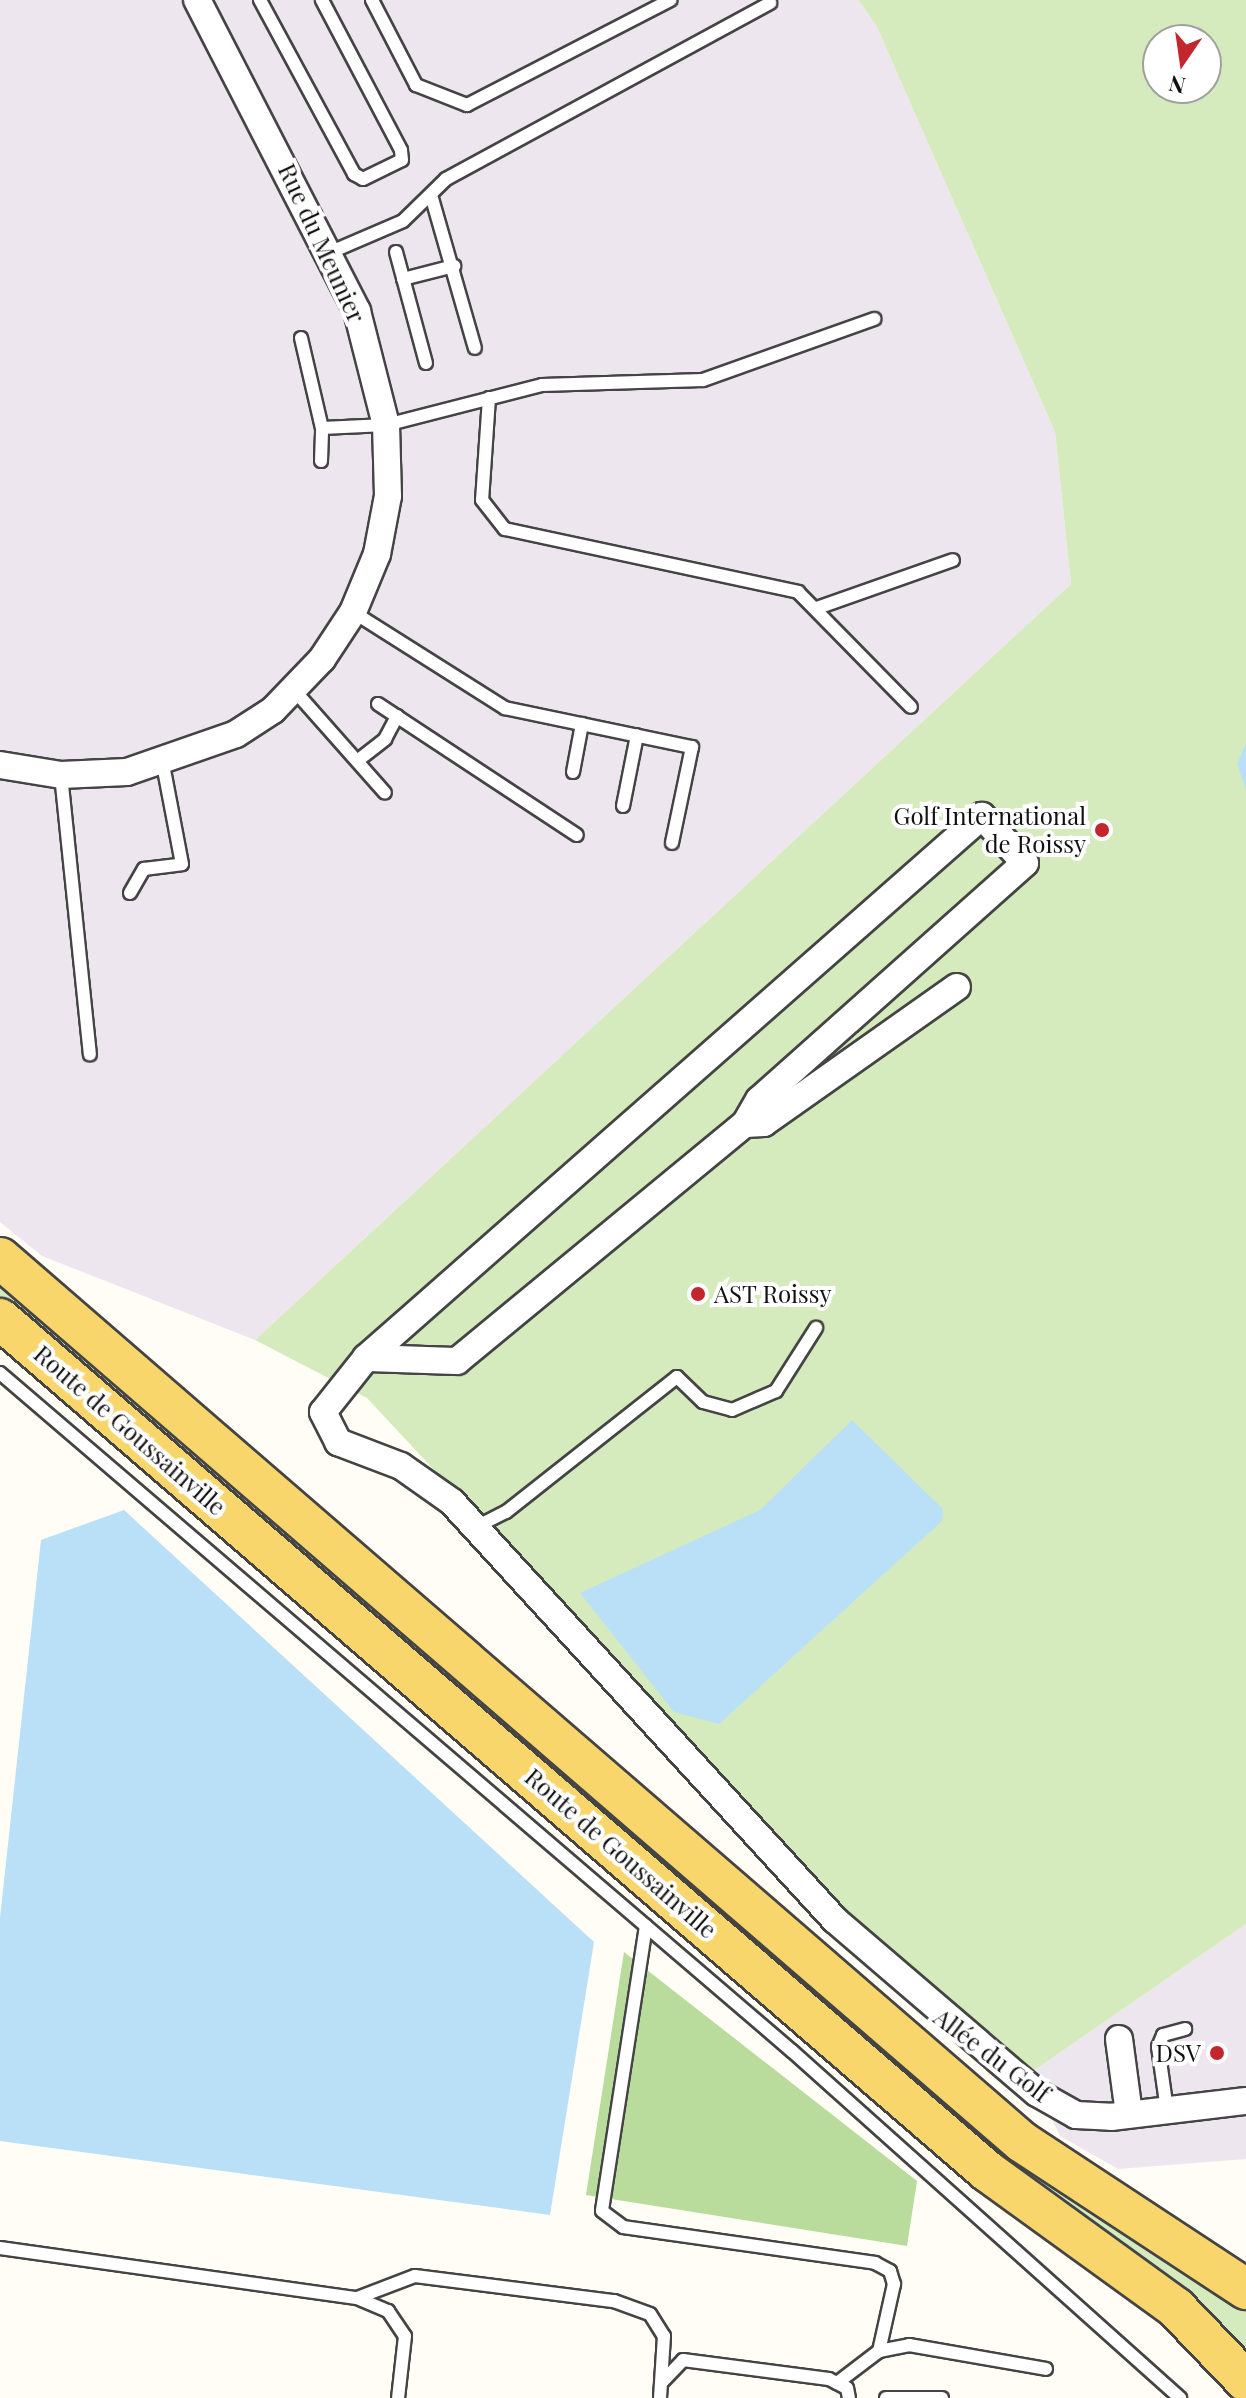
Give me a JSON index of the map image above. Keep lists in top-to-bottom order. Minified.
{"streets":{"main road":["Route de Goussainville"],"street":["Rue du Meunier","Allée du Golf"]},"places":["Golf International de Roissy","AST Roissy","DSV"],"north":"bottom"}
